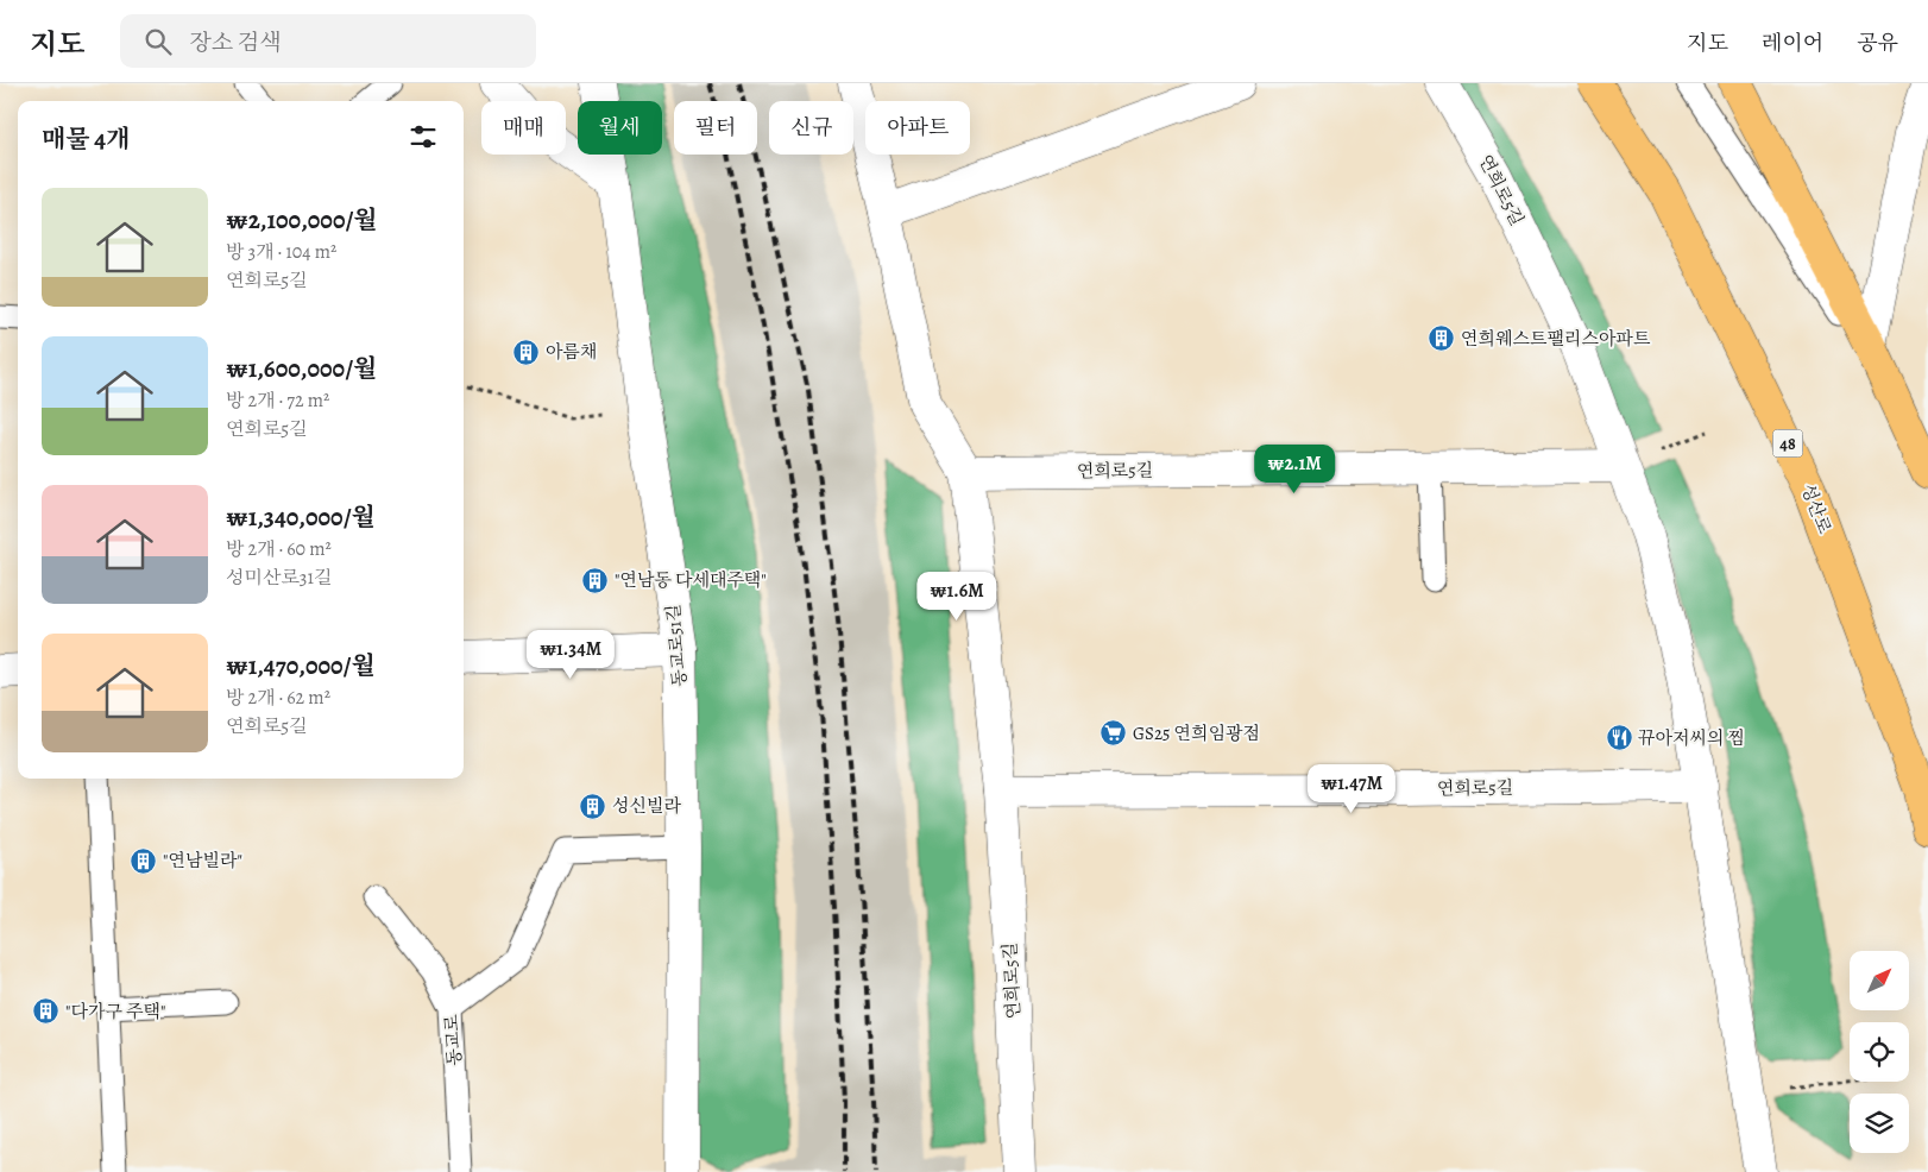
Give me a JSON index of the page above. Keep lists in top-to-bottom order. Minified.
{"streets":{"main road":["48","성산로"],"street":["연희로5길","동교로51길"],"lane":["동교로"]},"places":{"building":["연희웨스트팰리스아파트","아름채","\"연남동 다세대주택\"","성신빌라","\"연남빌라\"","\"다가구 주택\""],"supermarket":["GS25 연희임광점"],"restaurant":["뀨아저씨의 찜"]},"north":"top right","page":{"header":"지도","search":"장소 검색","nav":["지도","레이어","공유"],"chip":["매매","월세","필터","신규","아파트"],"heading":"매물 4개","list":[{"name":"₩2,100,000/월","note":"방 3개 · 104 m² · 연희로5길"},{"name":"₩1,600,000/월","note":"방 2개 · 72 m² · 연희로5길"},{"name":"₩1,340,000/월","note":"방 2개 · 60 m² · 성미산로31길"},{"name":"₩1,470,000/월","note":"방 2개 · 62 m² · 연희로5길"}],"price":["₩2.1M","₩1.6M","₩1.34M","₩1.47M"]}}
